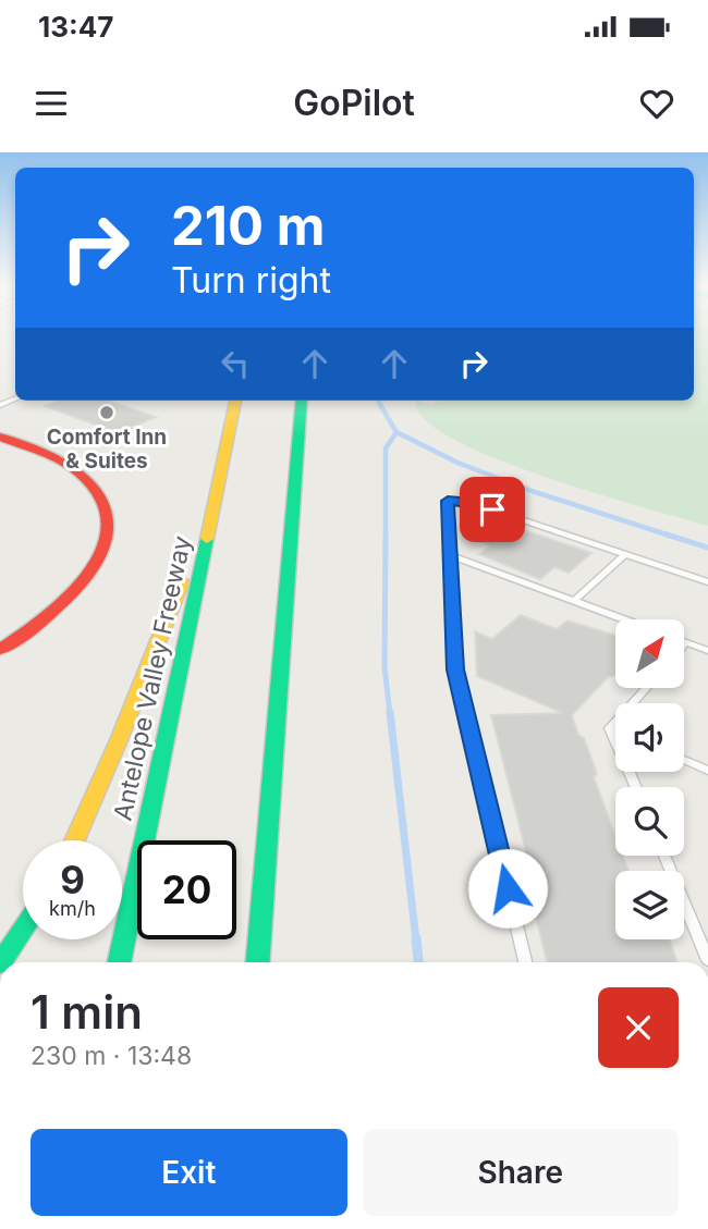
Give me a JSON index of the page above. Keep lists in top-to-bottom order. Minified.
{"streets":{"main road":["Antelope Valley Freeway"]},"places":["Comfort Inn & Suites"],"north":"top right","page":{"status":"13:47","header":"GoPilot","turn":["210 m","Turn right"],"speed":"9 km/h","limit":"20","heading":["1 min","230 m · 13:48"],"buttons":["Exit","Share"]}}
